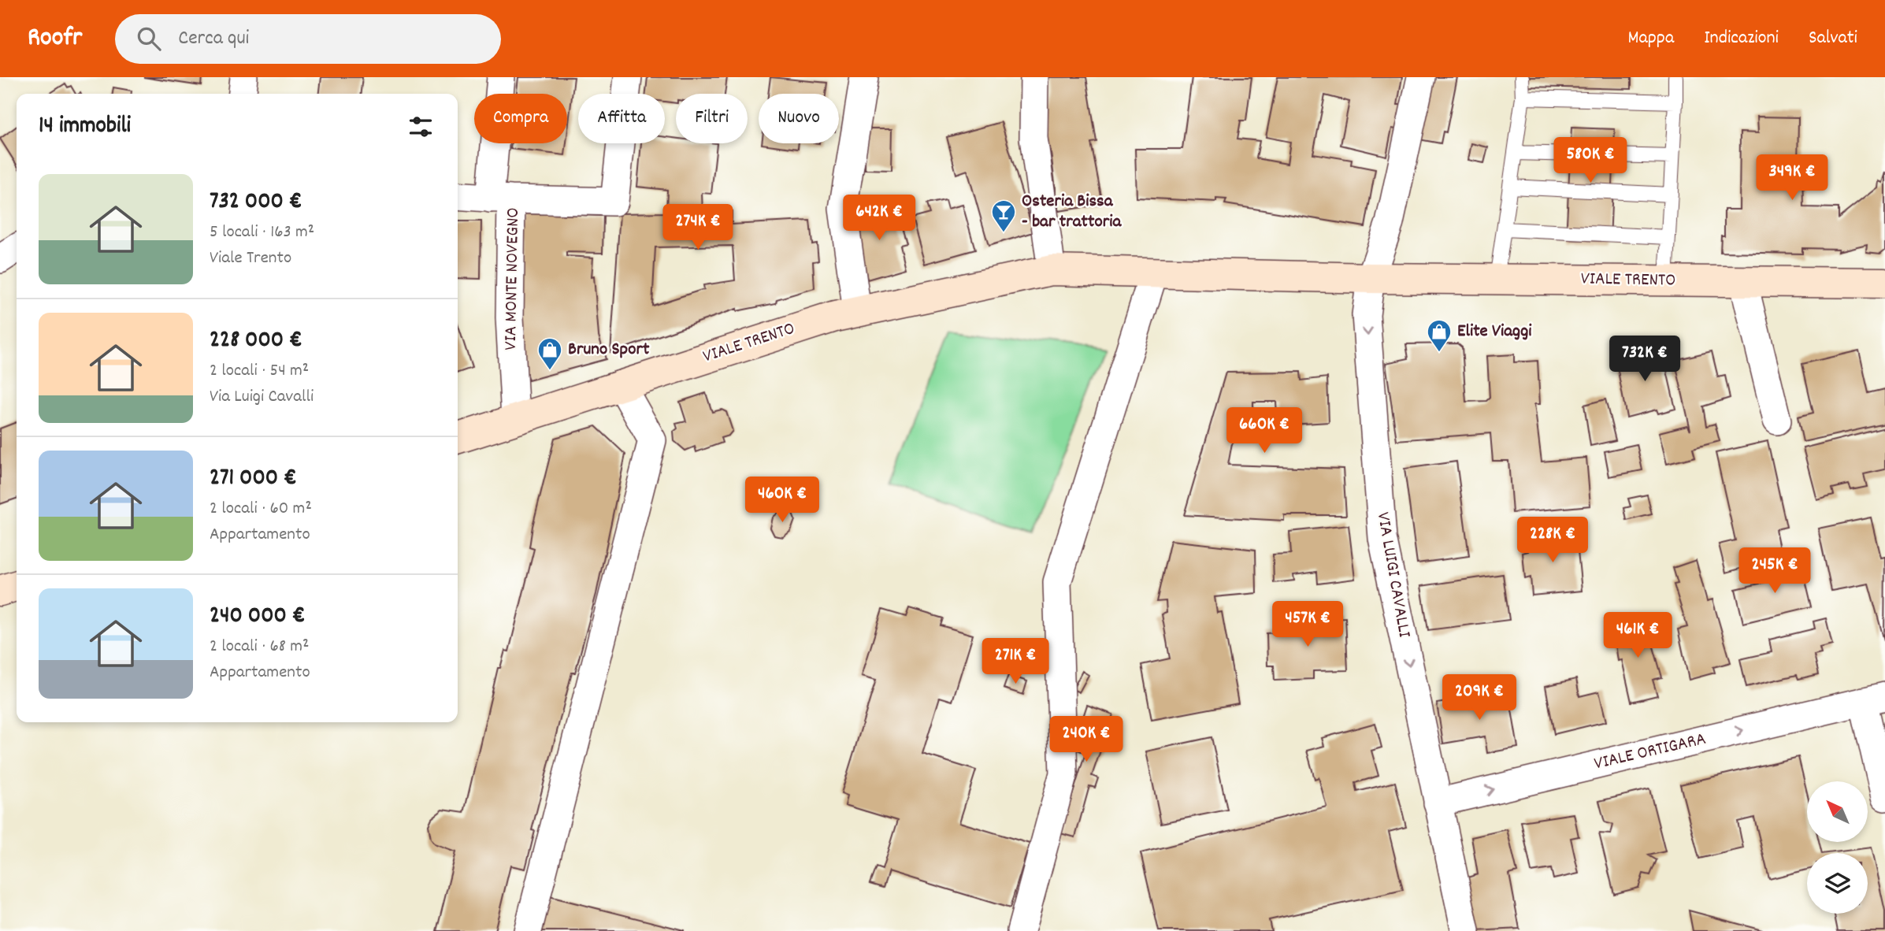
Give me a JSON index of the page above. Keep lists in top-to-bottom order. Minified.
{"streets":{"main road":["VIALE TRENTO"],"street":["VIA MONTE NOVEGNO","VIA LUIGI CAVALLI","VIALE ORTIGARA"]},"crossings":[["VIA MONTE NOVEGNO","VIALE TRENTO"],["VIALE TRENTO","VIA LUIGI CAVALLI"],["VIA LUIGI CAVALLI","VIALE ORTIGARA"]],"one_way":["VIA LUIGI CAVALLI","VIALE ORTIGARA"],"places":{"bar":["Osteria Bissa - bar trattoria"],"shop":["Elite Viaggi","Bruno Sport"]},"north":"top left","page":{"header":"Roofr","search":"Cerca qui","nav":["Mappa","Indicazioni","Salvati"],"chip":["Compra","Affitta","Filtri","Nuovo"],"heading":"14 immobili","price":["580K €","349K €","642K €","274K €","732K €","660K €","460K €","228K €","245K €","457K €","461K €","271K €","209K €","240K €"],"list":[{"name":"732 000 €","note":"5 locali · 163 m² · Viale Trento"},{"name":"228 000 €","note":"2 locali · 54 m² · Via Luigi Cavalli"},{"name":"271 000 €","note":"2 locali · 60 m² · Appartamento"},{"name":"240 000 €","note":"2 locali · 68 m² · Appartamento"}]}}
